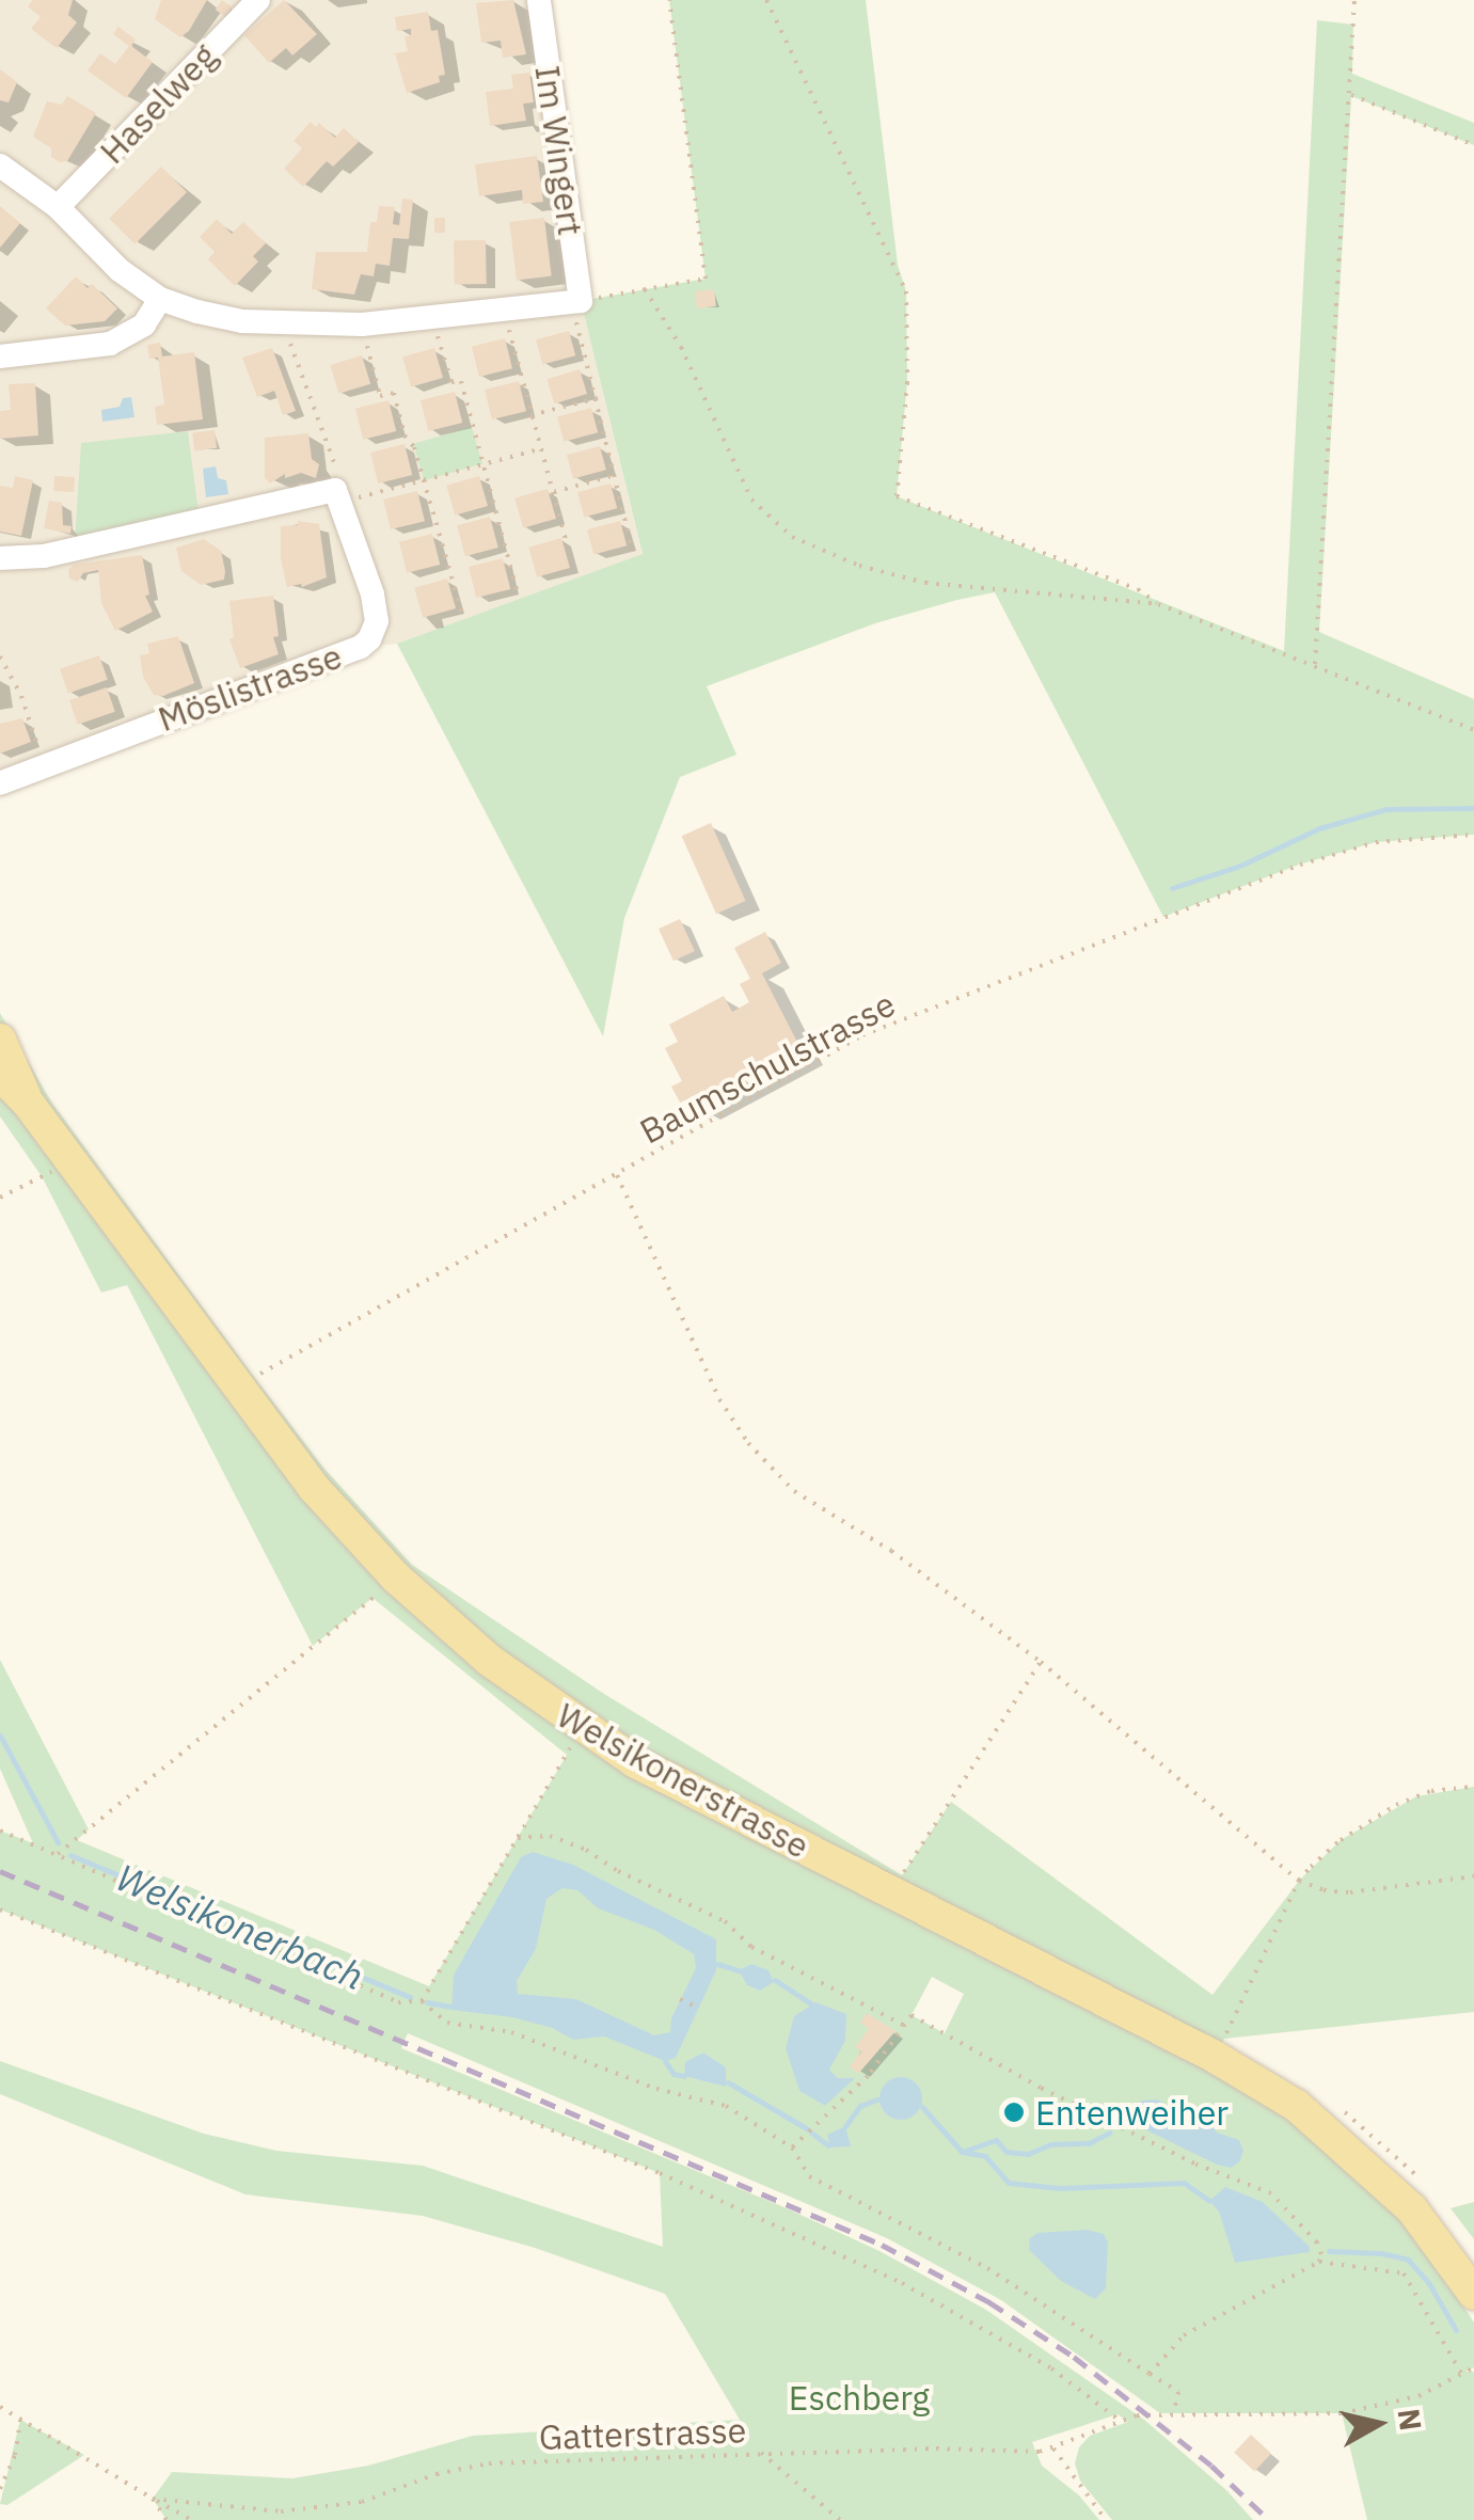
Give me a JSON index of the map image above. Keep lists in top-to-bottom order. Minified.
{"streets":{"main road":["Welsikonerstrasse"],"street":["Haselweg","Im Wingert","Möslistrasse"],"path":["Baumschulstrasse","Gatterstrasse"]},"crossings":[["Baumschulstrasse","Welsikonerstrasse"]],"water":["Welsikonerbach"],"parks":["Eschberg"],"places":["Entenweiher"],"north":"right"}
